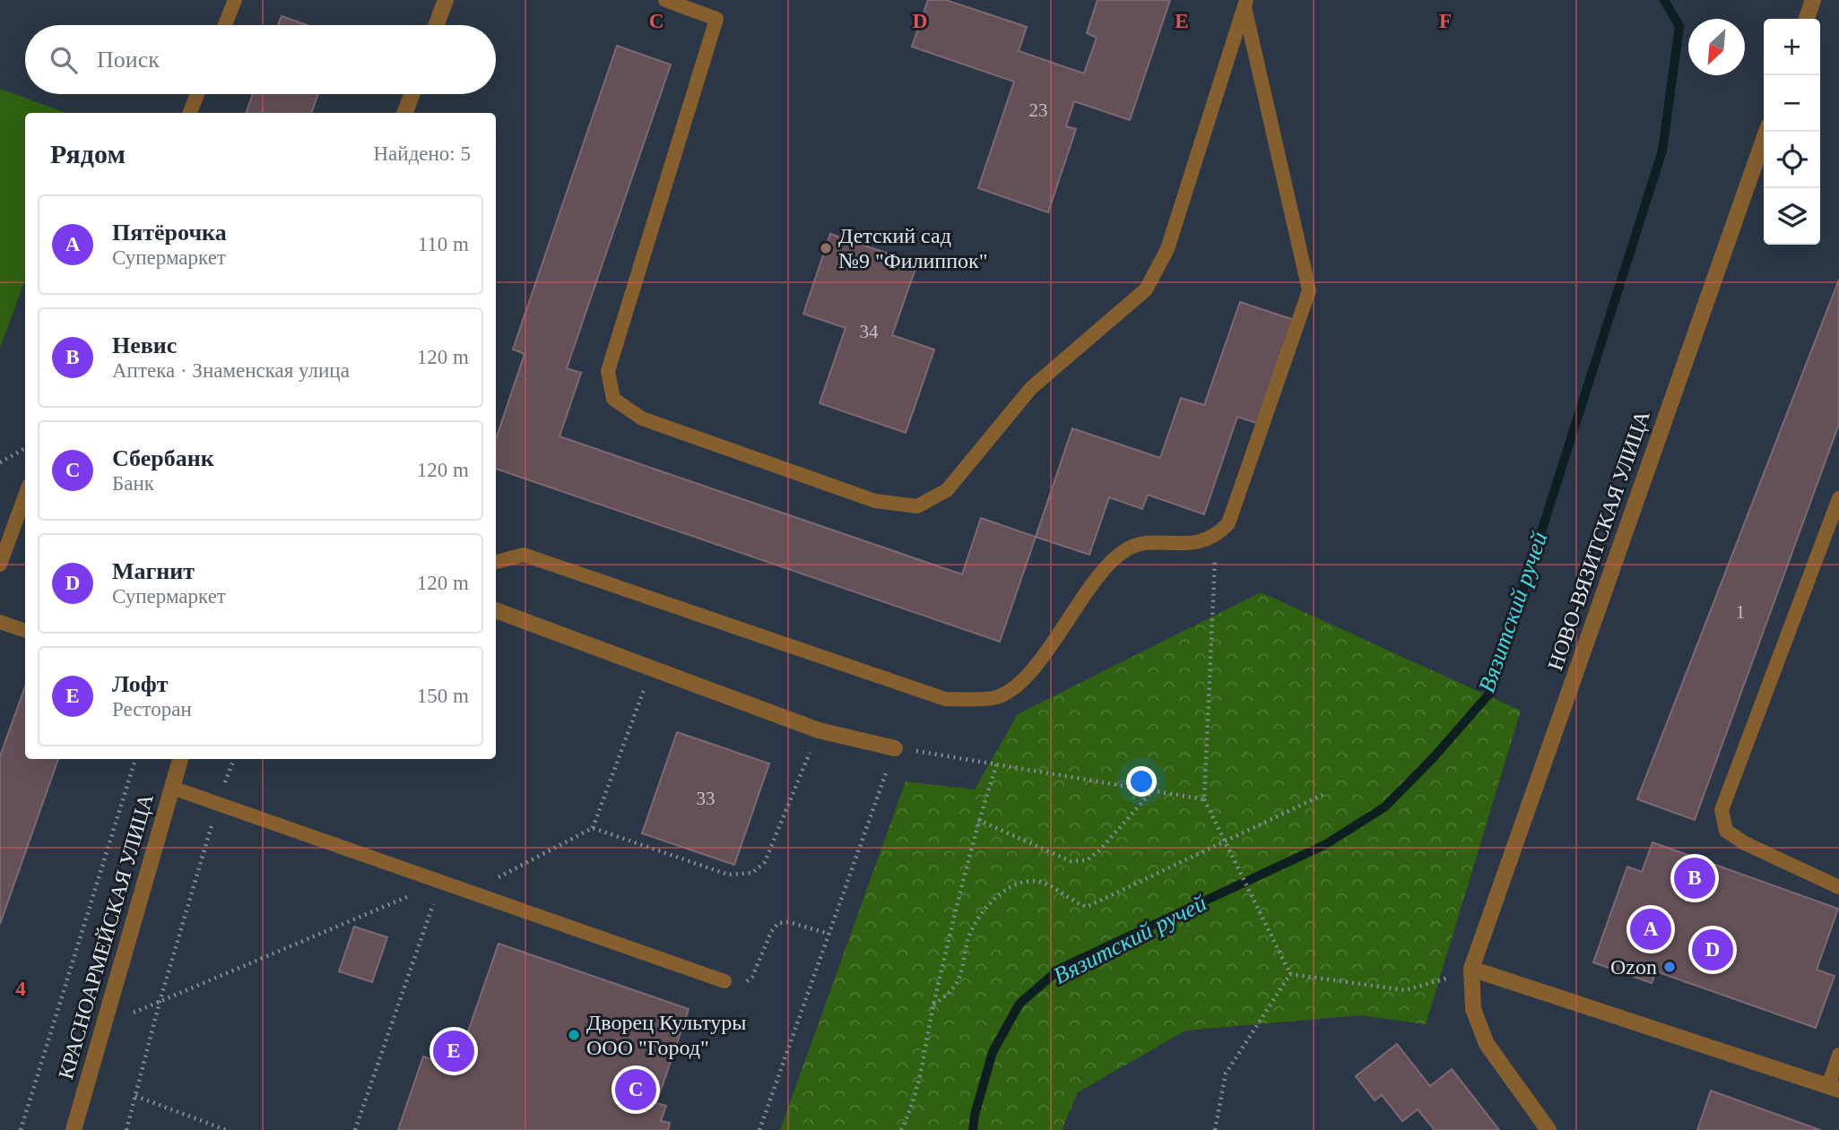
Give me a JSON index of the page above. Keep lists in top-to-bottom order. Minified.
{"streets":{"street":["НОВО-ВЯЗИТСКАЯ УЛИЦА","КРАСНОАРМЕЙСКАЯ УЛИЦА"]},"water":["Вязитский ручей"],"places":["Детский сад №9 \"Филиппок\"","Ozon","Дворец Культуры ООО \"Город\""],"house_numbers":["23","34","1","33"],"north":"bottom left","page":{"map_buttons":["+","−"],"search":"Поиск","heading":["Рядом","Найдено: 5"],"list":[{"mark":"A","name":"Пятёрочка","note":"Супермаркет","value":"110 m"},{"mark":"B","name":"Невис","note":"Аптека · Знаменская улица","value":"120 m"},{"mark":"C","name":"Сбербанк","note":"Банк","value":"120 m"},{"mark":"D","name":"Магнит","note":"Супермаркет","value":"120 m"},{"mark":"E","name":"Лофт","note":"Ресторан","value":"150 m"}],"pins":["B","A","D","E","C"]},"grid":{"columns":["C","D","E","F"],"rows":["4"]}}
